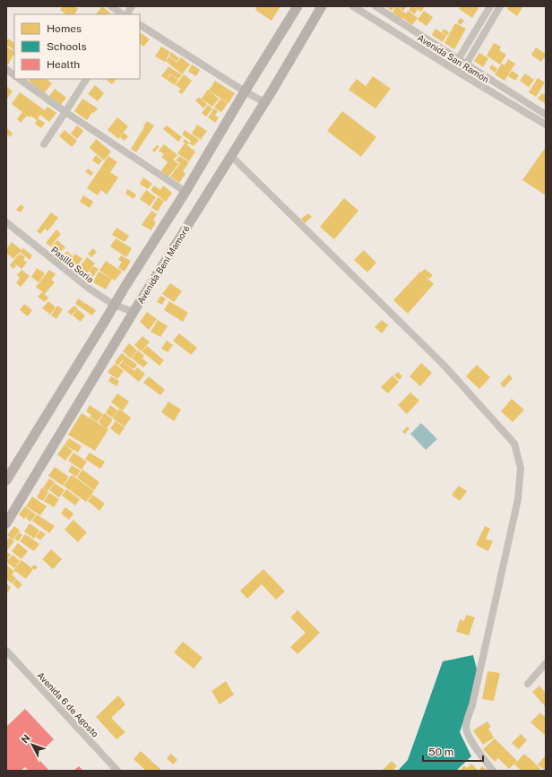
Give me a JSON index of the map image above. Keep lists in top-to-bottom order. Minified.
{"streets":{"street":["Avenida San Ramón","Pasillo Soria","Avenida Beni Mamoré","Avenida 6 de Agosto"]},"crossings":[["Pasillo Soria","Avenida Beni Mamoré"]],"legend":["Homes","Schools","Health"],"scale_bar":"50 m","north":"top left"}
